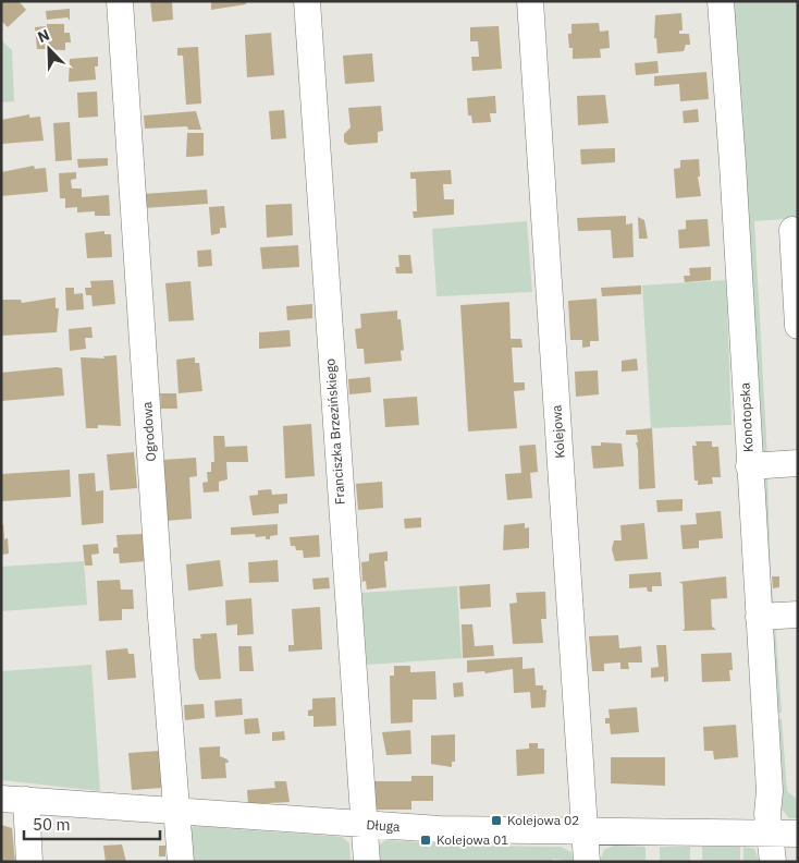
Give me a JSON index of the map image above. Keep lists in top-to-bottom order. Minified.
{"streets":{"street":["Konotopska","Ogrodowa","Franciszka Brzezińskiego","Kolejowa","Długa"]},"crossings":[["Konotopska","Długa"],["Ogrodowa","Długa"],["Franciszka Brzezińskiego","Długa"],["Kolejowa","Długa"]],"places":{"transit":["Kolejowa 02","Kolejowa 01"]},"scale_bar":"50 m","north":"top left"}
